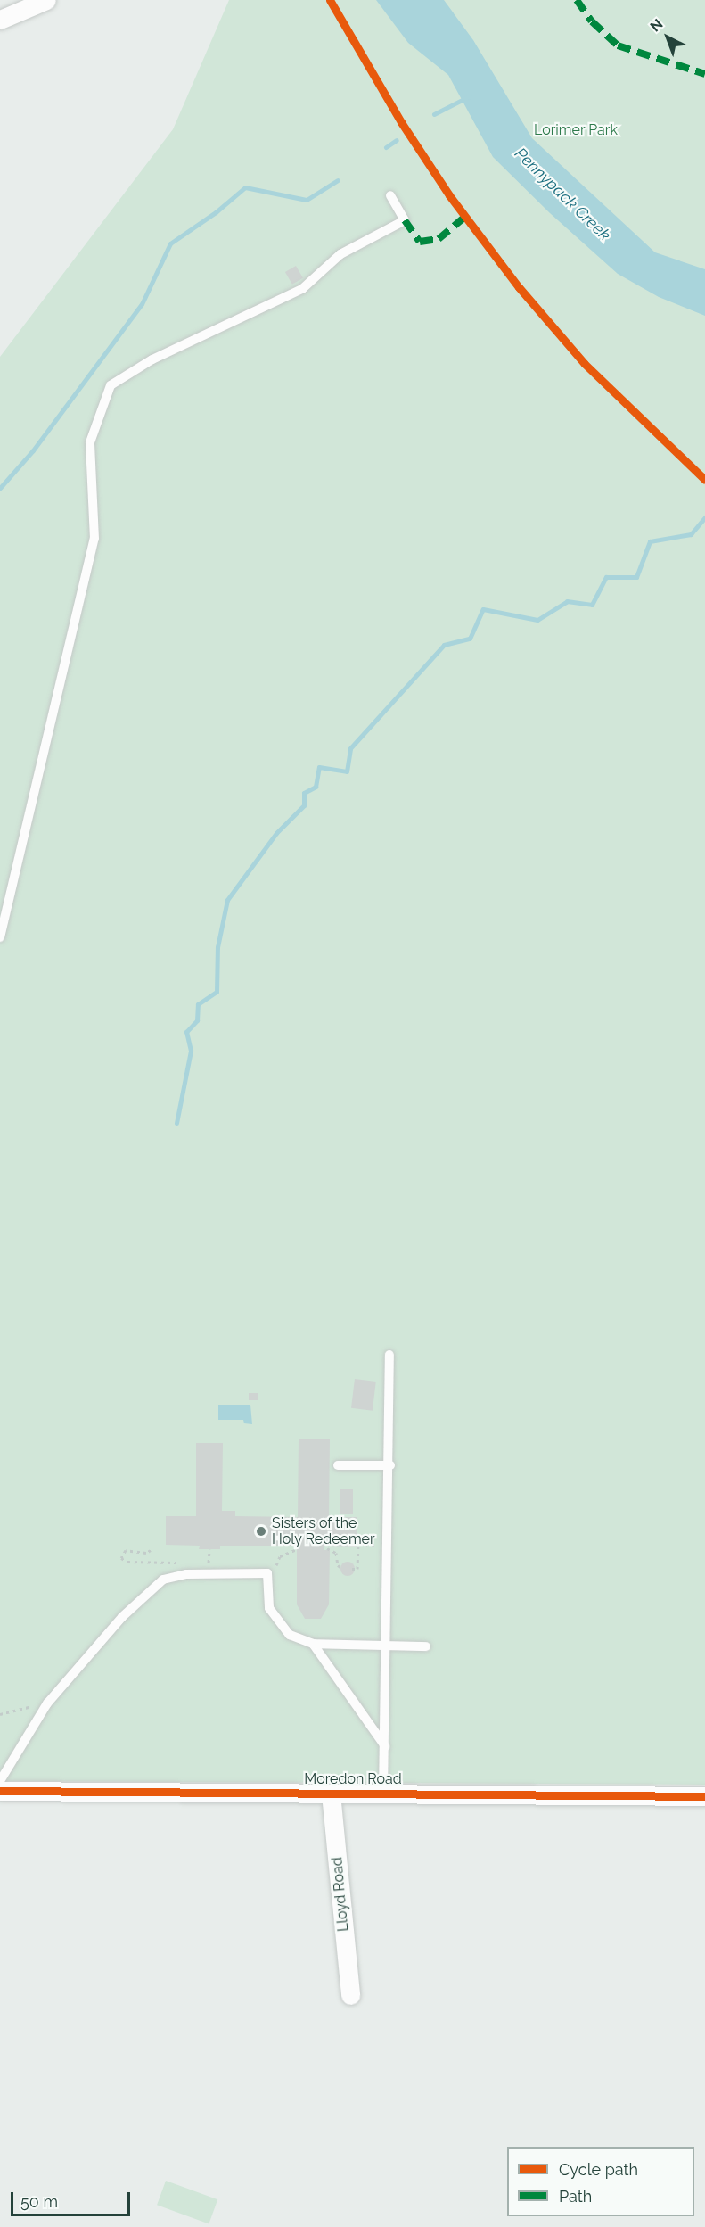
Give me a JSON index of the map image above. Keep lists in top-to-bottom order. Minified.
{"streets":{"street":["Moredon Road","Lloyd Road"]},"crossings":[["Moredon Road","Lloyd Road"]],"water":["Pennypack Creek"],"parks":["Lorimer Park"],"places":["Sisters of the Holy Redeemer"],"legend":["Cycle path","Path"],"scale_bar":"50 m","north":"top left"}
